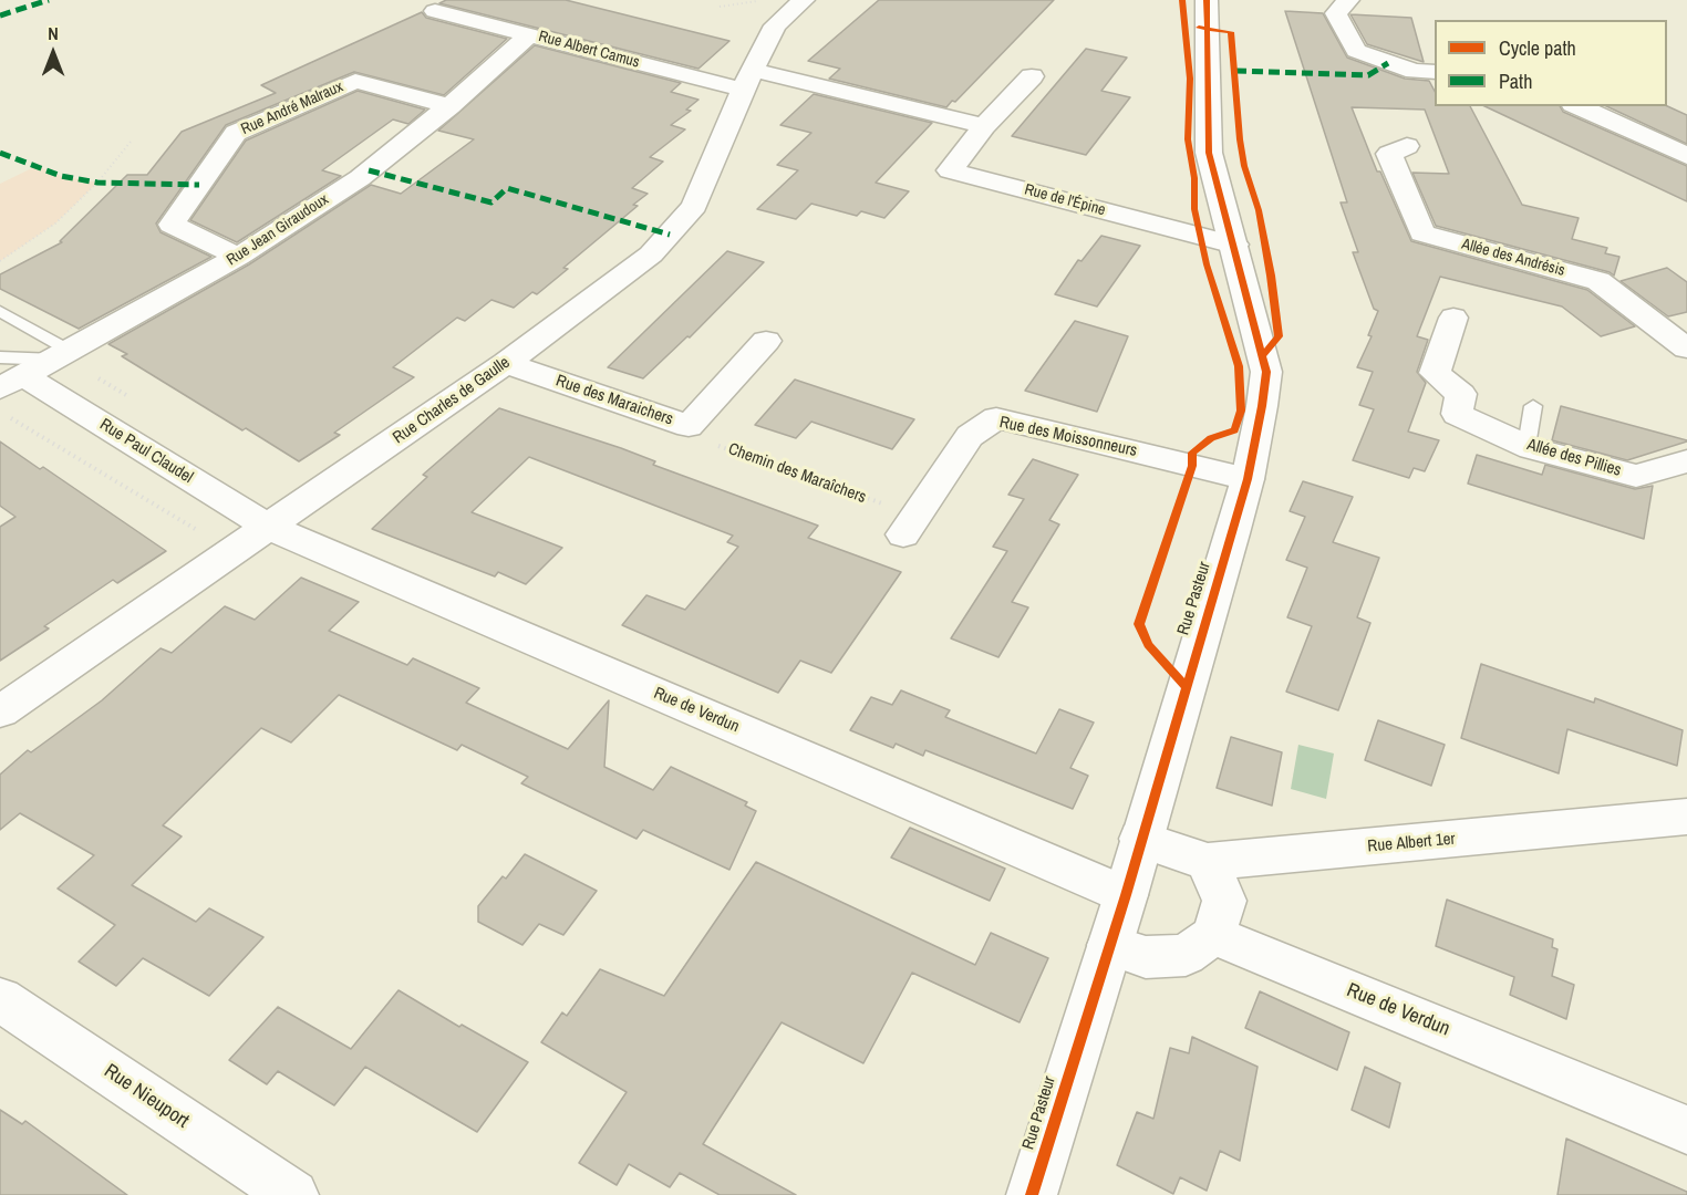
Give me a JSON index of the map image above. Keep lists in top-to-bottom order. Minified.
{"streets":{"street":["Rue Albert Camus","Rue André Malraux","Rue de l'Épine","Rue Jean Giraudoux","Allée des Andrésis","Rue Charles de Gaulle","Rue des Maraichers","Rue des Moissonneurs","Rue Paul Claudel","Allée des Pillies","Rue Pasteur","Rue de Verdun","Rue Albert 1er","Rue Nieuport"],"path":["Chemin des Maraîchers"]},"crossings":[["Rue Albert Camus","Rue Jean Giraudoux"],["Rue Albert Camus","Rue Charles de Gaulle"],["Rue André Malraux","Rue Jean Giraudoux"],["Rue de l'Épine","Rue Pasteur"],["Rue Jean Giraudoux","Rue Paul Claudel"],["Rue Charles de Gaulle","Rue des Maraichers"],["Rue Charles de Gaulle","Rue Paul Claudel"],["Rue Charles de Gaulle","Rue de Verdun"],["Rue des Maraichers","Chemin des Maraîchers"],["Rue des Moissonneurs","Chemin des Maraîchers"],["Rue des Moissonneurs","Rue Pasteur"],["Rue Paul Claudel","Rue de Verdun"],["Rue Pasteur","Rue de Verdun"],["Rue Pasteur","Rue Albert 1er"]],"legend":["Cycle path","Path"],"north":"top"}
